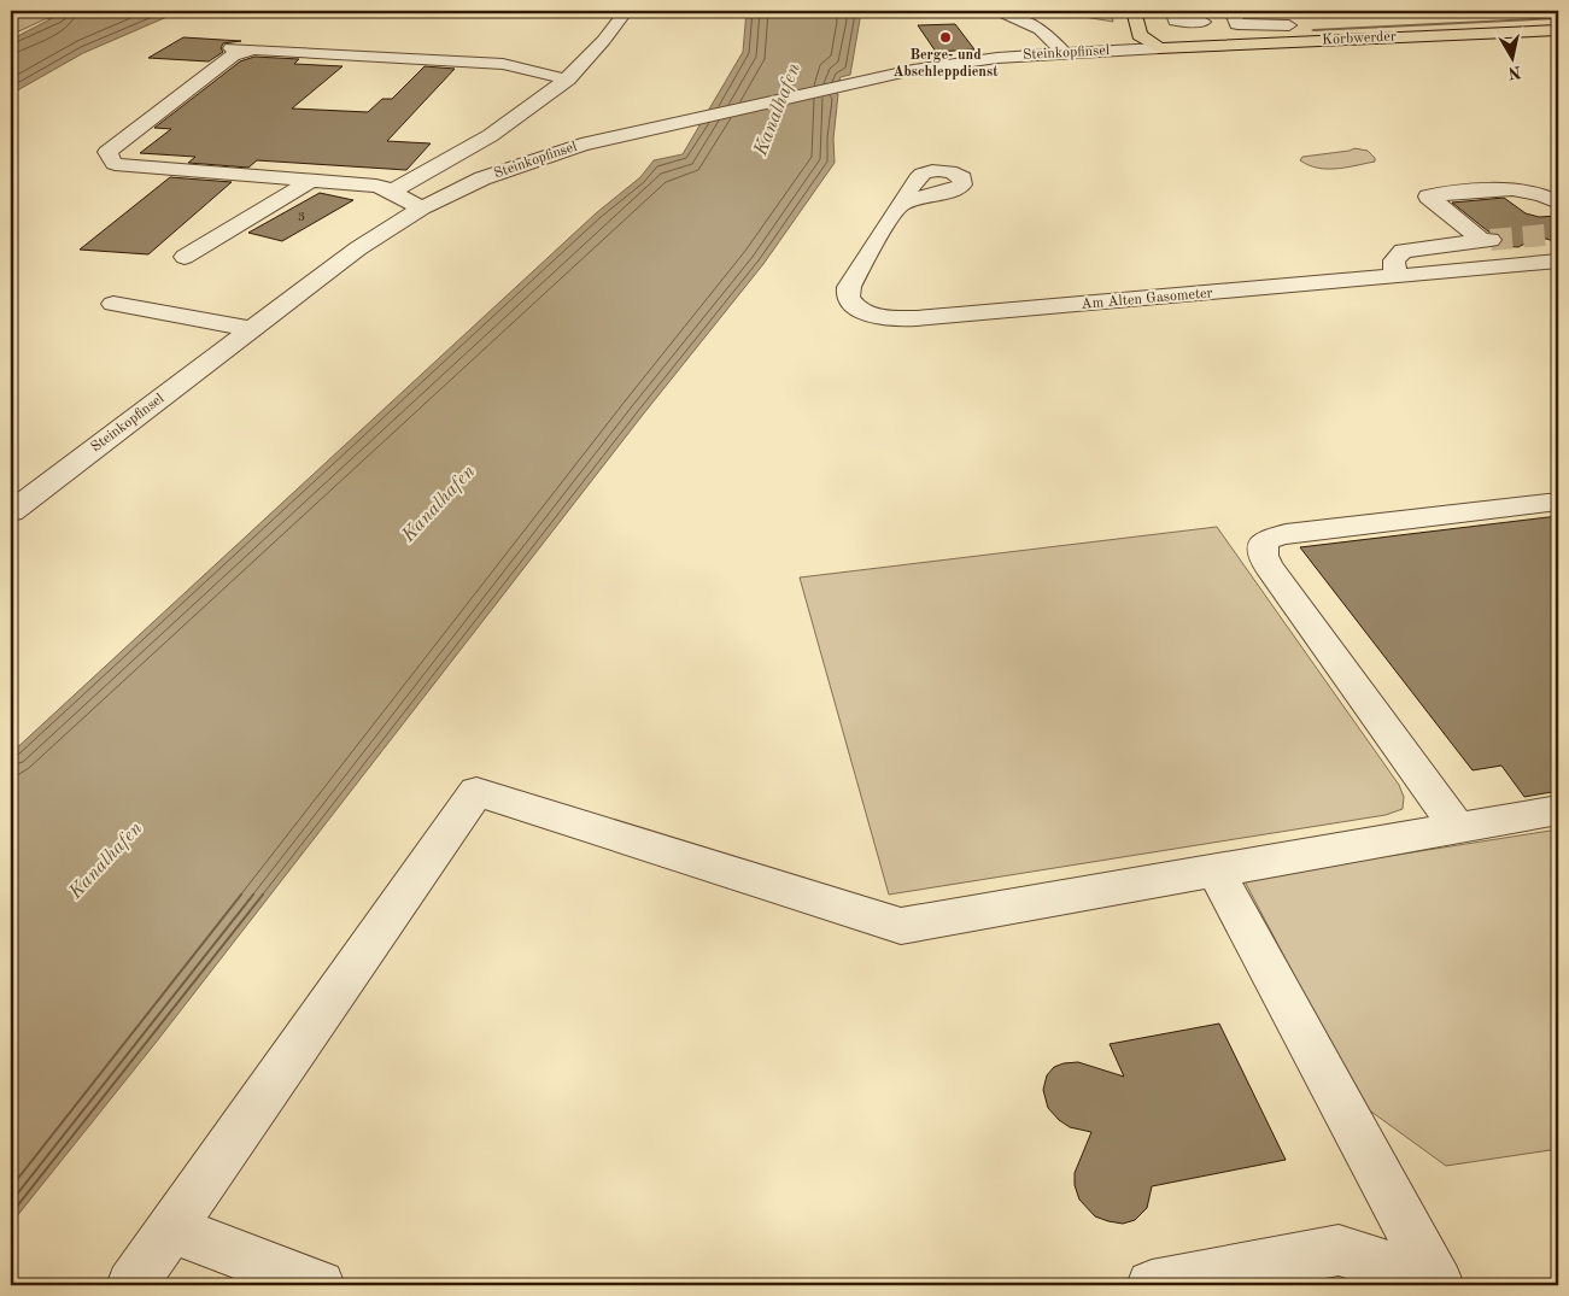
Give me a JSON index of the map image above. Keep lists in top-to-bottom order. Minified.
{"streets":{"main road":["Korbwerder"],"street":["Steinkopfinsel","Am Alten Gasometer"]},"crossings":[["Korbwerder","Steinkopfinsel"]],"water":["Kanalhafen"],"places":["Berge- und Abschleppdienst"],"house_numbers":["3"],"north":"bottom"}
